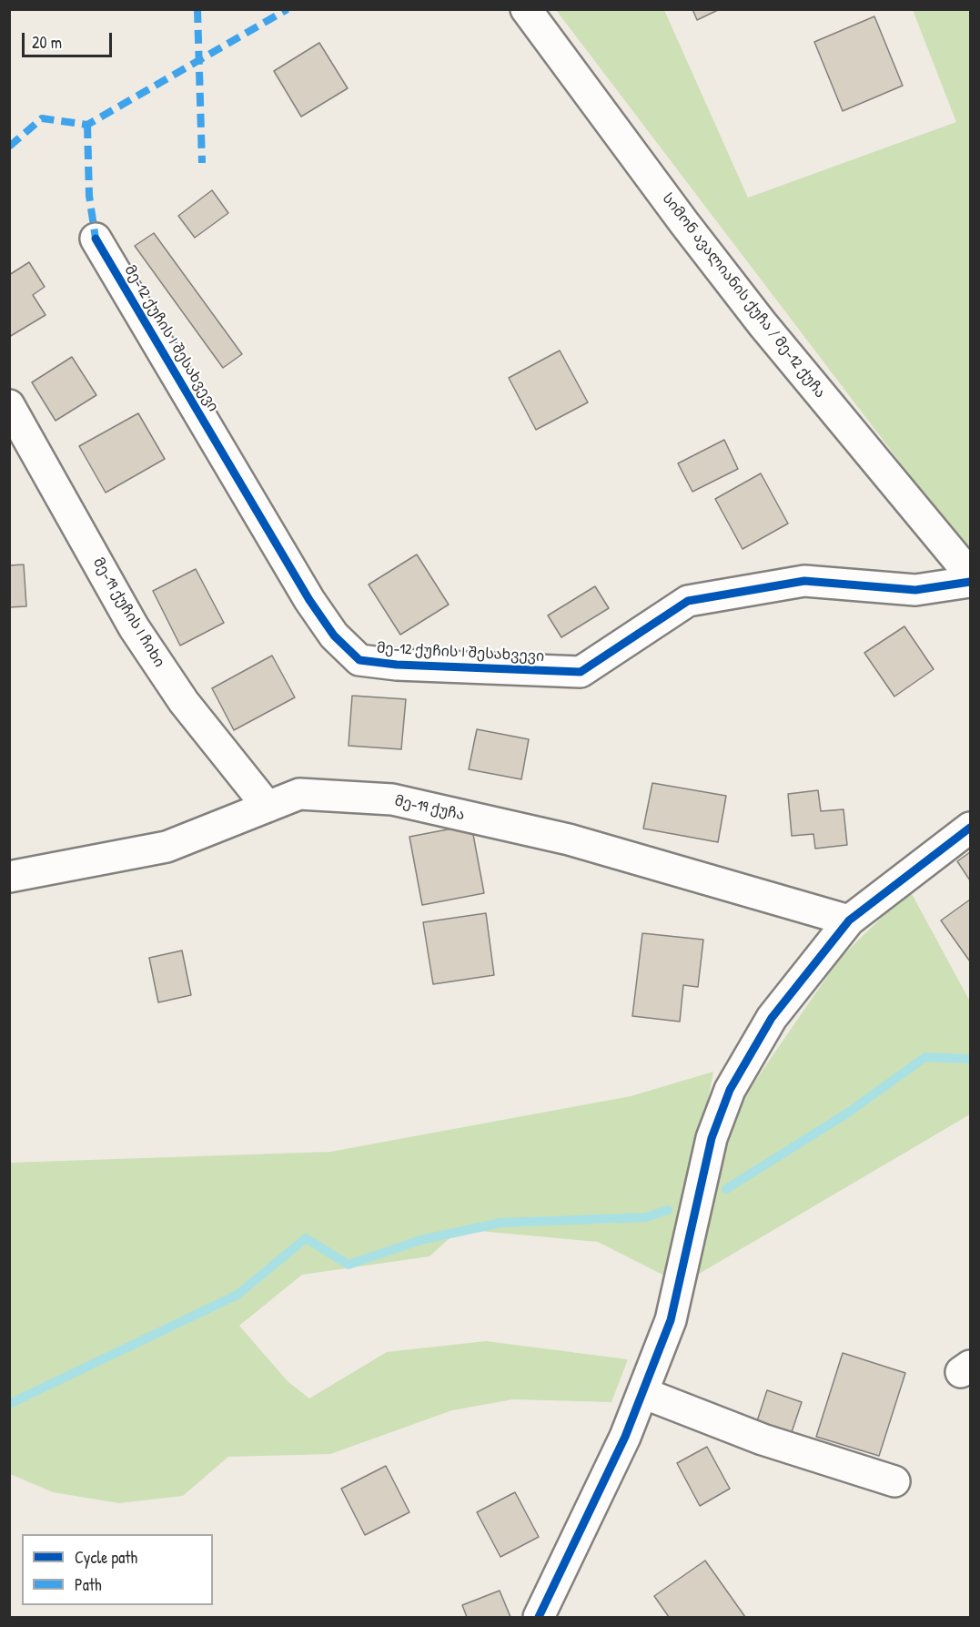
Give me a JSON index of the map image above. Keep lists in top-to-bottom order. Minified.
{"streets":{"street":["სიმონ ავალიანის ქუჩა / მე-12 ქუჩა","მე-12 ქუჩის I შესახვევი","მე-19 ქუჩის I ჩიხი","მე-19 ქუჩა"]},"crossings":[["მე-19 ქუჩის I ჩიხი","მე-19 ქუჩა"]],"legend":["Cycle path","Path"],"scale_bar":"20 m"}
